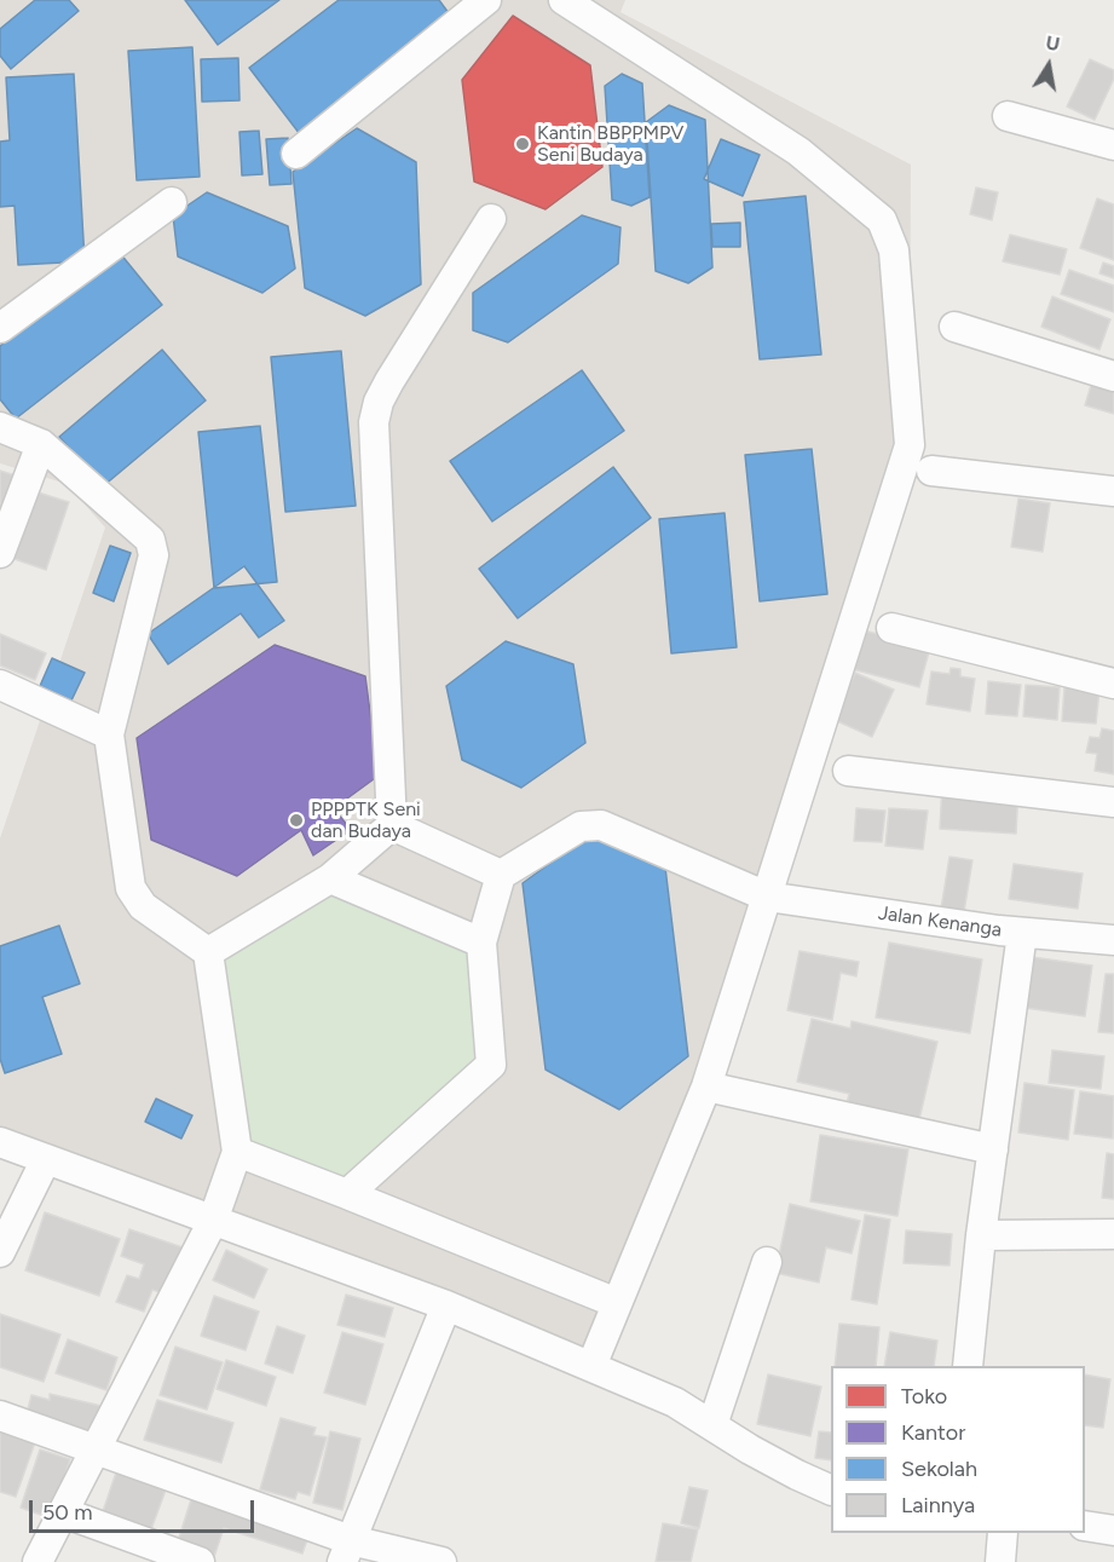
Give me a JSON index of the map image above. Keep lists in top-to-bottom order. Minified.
{"streets":{"street":["Jalan Kenanga"]},"places":["Kantin BBPPMPV Seni Budaya","PPPPTK Seni dan Budaya"],"legend":["Toko","Kantor","Sekolah","Lainnya"],"scale_bar":"50 m","north":"top"}
